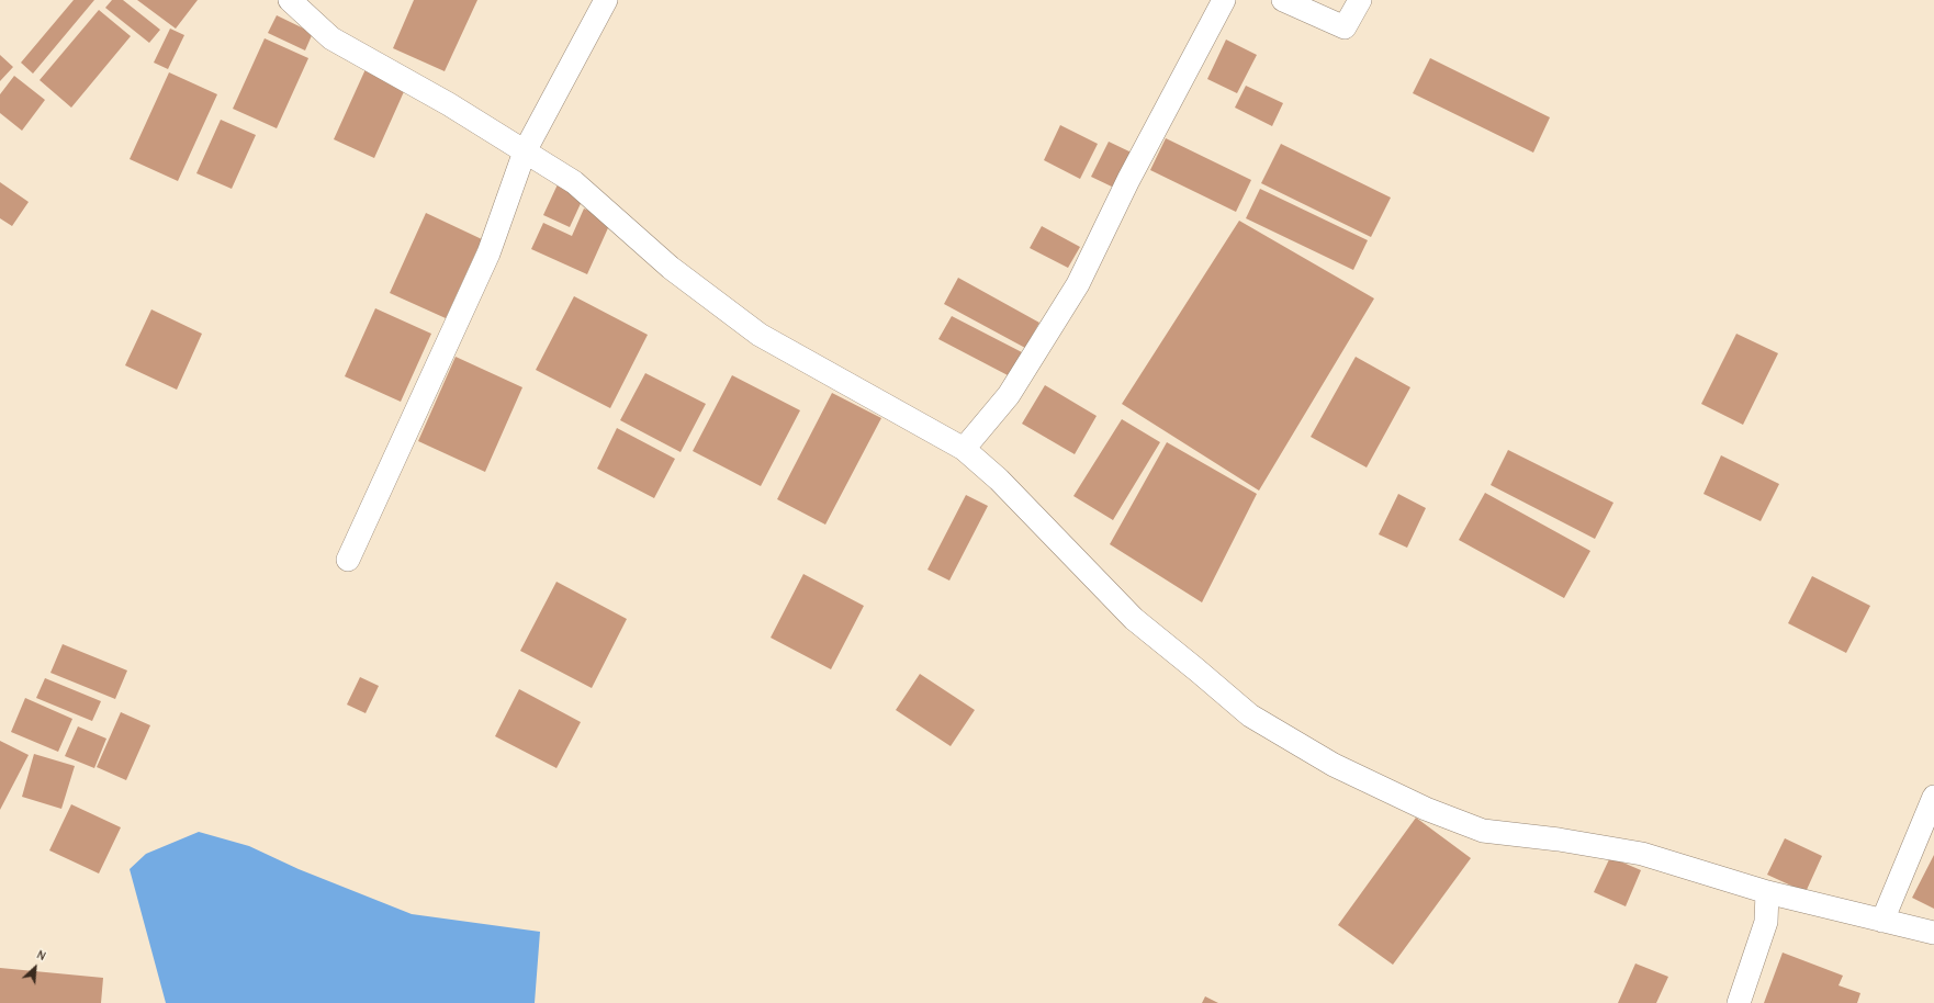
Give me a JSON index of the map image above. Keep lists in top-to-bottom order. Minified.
{"north":"top right"}
